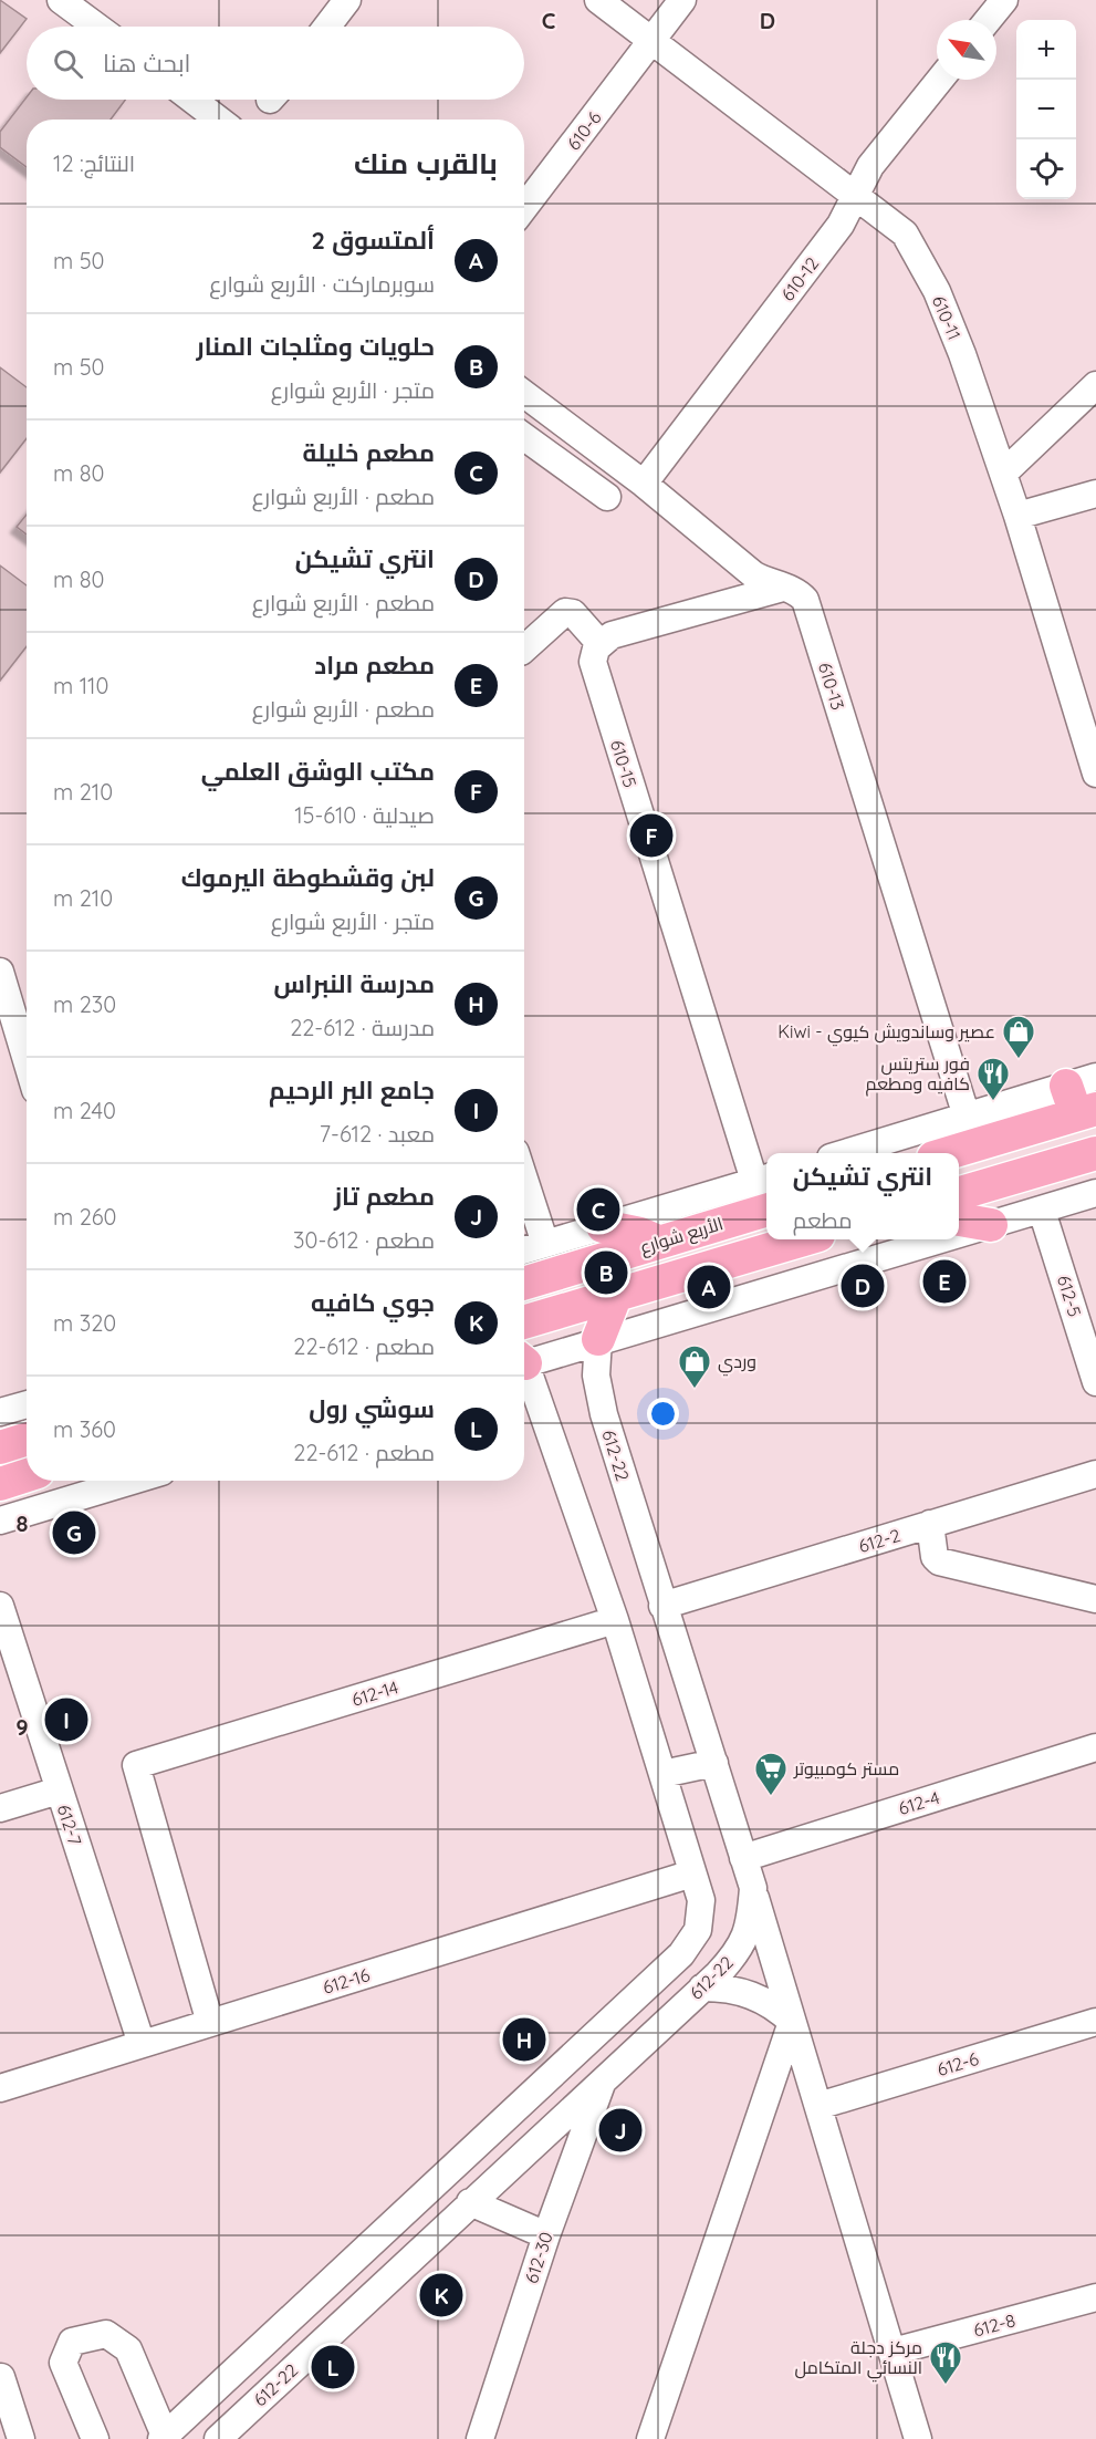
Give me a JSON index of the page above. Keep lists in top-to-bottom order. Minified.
{"streets":{"main road":["الأربع شوارع"],"street":["610-6","610-12","610-11","610-13","610-15","612-5","612-22","612-2","612-14","612-4","612-7","612-16","612-6","612-30","612-8"]},"crossings":[["610-6","610-11"],["610-12","610-11"],["610-12","610-13"],["610-15","الأربع شوارع"],["612-22","612-2"],["612-22","612-14"],["612-22","612-4"],["612-22","612-16"],["612-22","612-30"],["612-14","612-16"],["612-7","612-16"]],"places":{"shop":["Kiwi - عصير وساندويش كيوي","وردي"],"restaurant":["فور ستريتس كافيه ومطعم","مركز دجلة النسائي المتكامل"],"supermarket":["مستر كومبيوتر"]},"north":"top left","page":{"map_buttons":["+","−"],"search":"ابحث هنا","heading":["بالقرب منك","النتائج: 12"],"list":[{"mark":"A","name":"ألمتسوق 2","note":"سوبرماركت · الأربع شوارع","value":"50 m"},{"mark":"B","name":"حلويات ومثلجات المنار","note":"متجر · الأربع شوارع","value":"50 m"},{"mark":"C","name":"مطعم خليلة","note":"مطعم · الأربع شوارع","value":"80 m"},{"mark":"D","name":"انتري تشيكن","note":"مطعم · الأربع شوارع","value":"80 m"},{"mark":"E","name":"مطعم مراد","note":"مطعم · الأربع شوارع","value":"110 m"},{"mark":"F","name":"مكتب الوشق العلمي","note":"صيدلية · 610-15","value":"210 m"},{"mark":"G","name":"لبن وقشطوطة اليرموك","note":"متجر · الأربع شوارع","value":"210 m"},{"mark":"H","name":"مدرسة النبراس","note":"مدرسة · 612-22","value":"230 m"},{"mark":"I","name":"جامع البر الرحيم","note":"معبد · 612-7","value":"240 m"},{"mark":"J","name":"مطعم تاز","note":"مطعم · 612-30","value":"260 m"},{"mark":"K","name":"جوي كافيه","note":"مطعم · 612-22","value":"320 m"},{"mark":"L","name":"سوشي رول","note":"مطعم · 612-22","value":"360 m"}],"pins":["F","C","B","E","D","A","G","I","H","J","K","L"],"popup":["انتري تشيكن","مطعم"]},"grid":{"columns":["C","D"],"rows":["8","9"]}}
